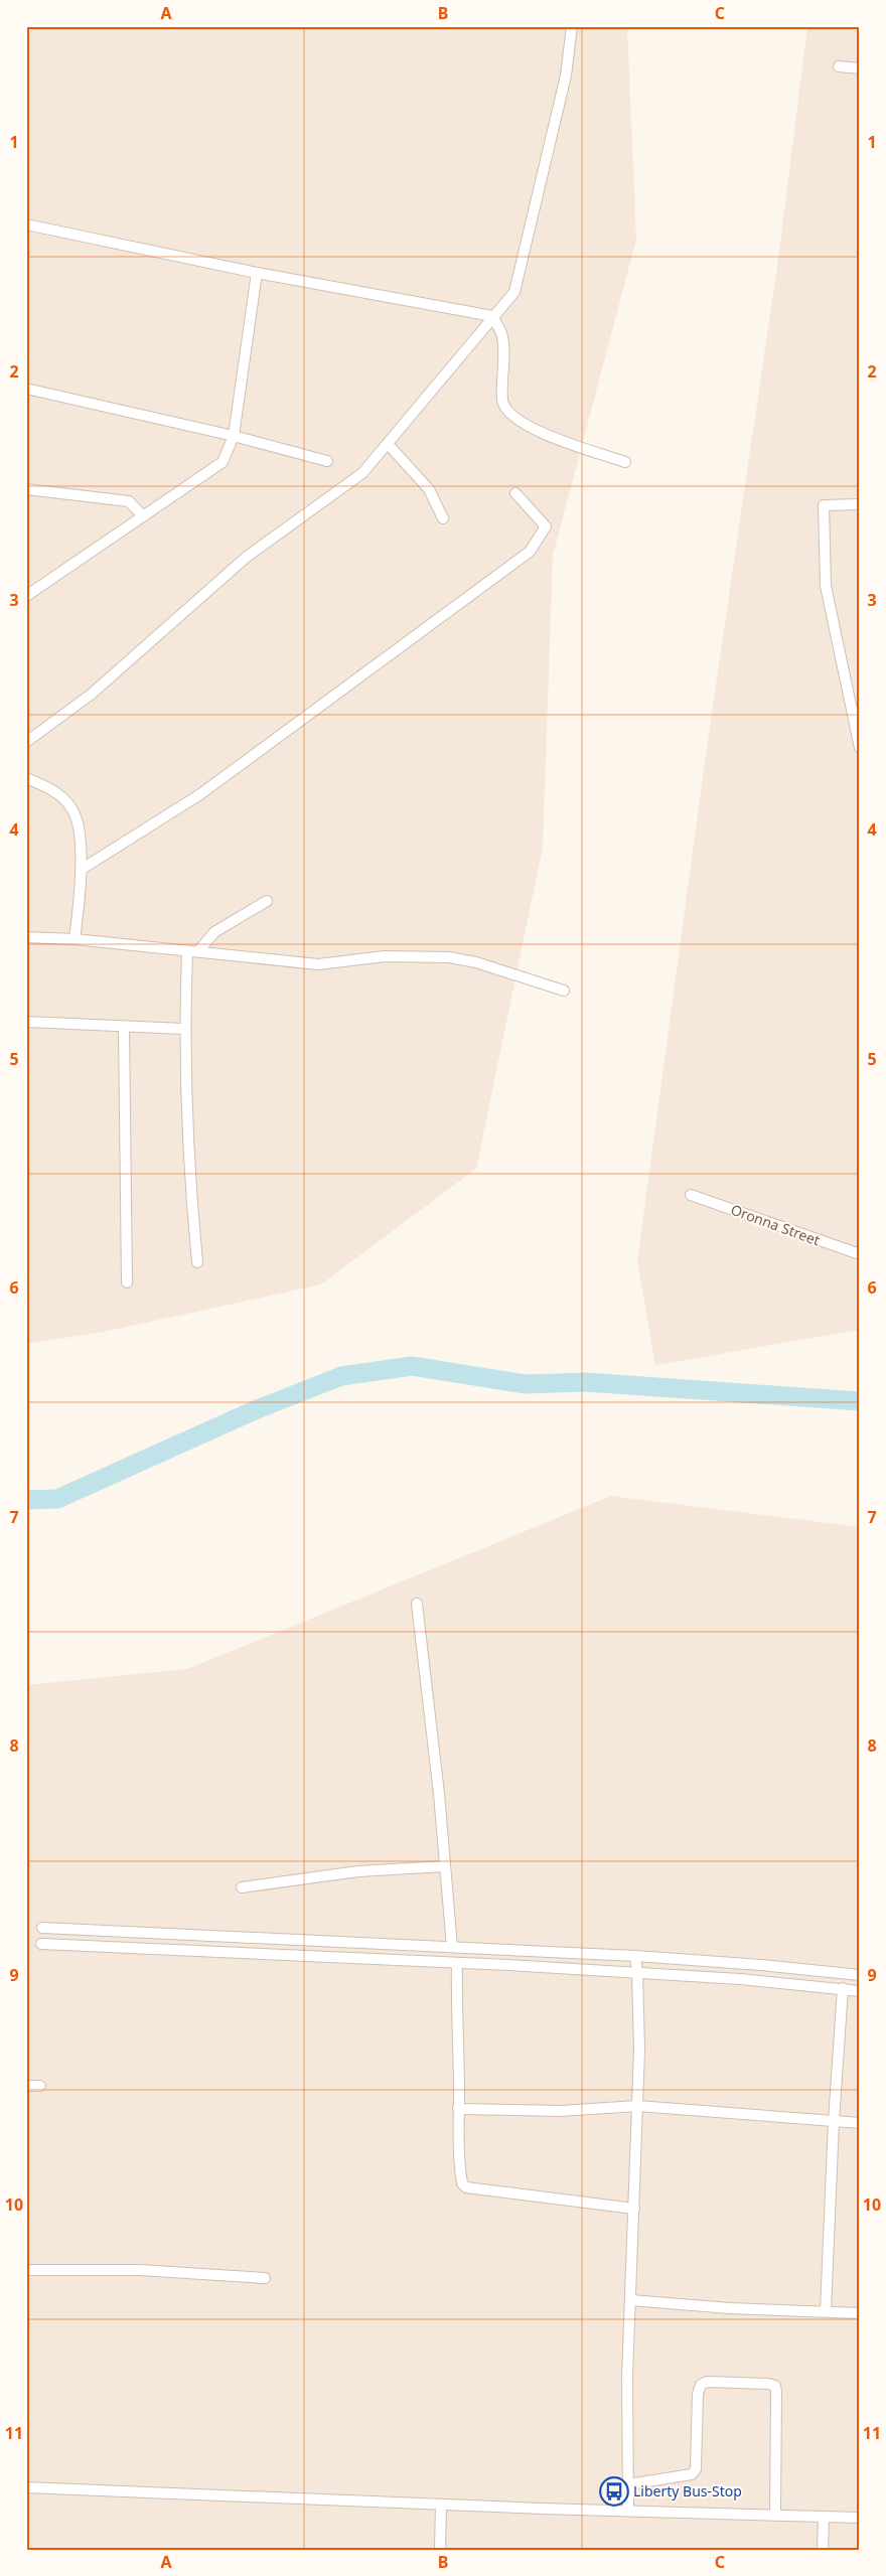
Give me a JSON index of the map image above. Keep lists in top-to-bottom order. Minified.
{"streets":{"street":["Oronna Street"]},"places":{"bus stop":["Liberty Bus-Stop"]},"grid":{"columns":["A","B","C"],"rows":["1","2","3","4","5","6","7","8","9","10","11"]}}
